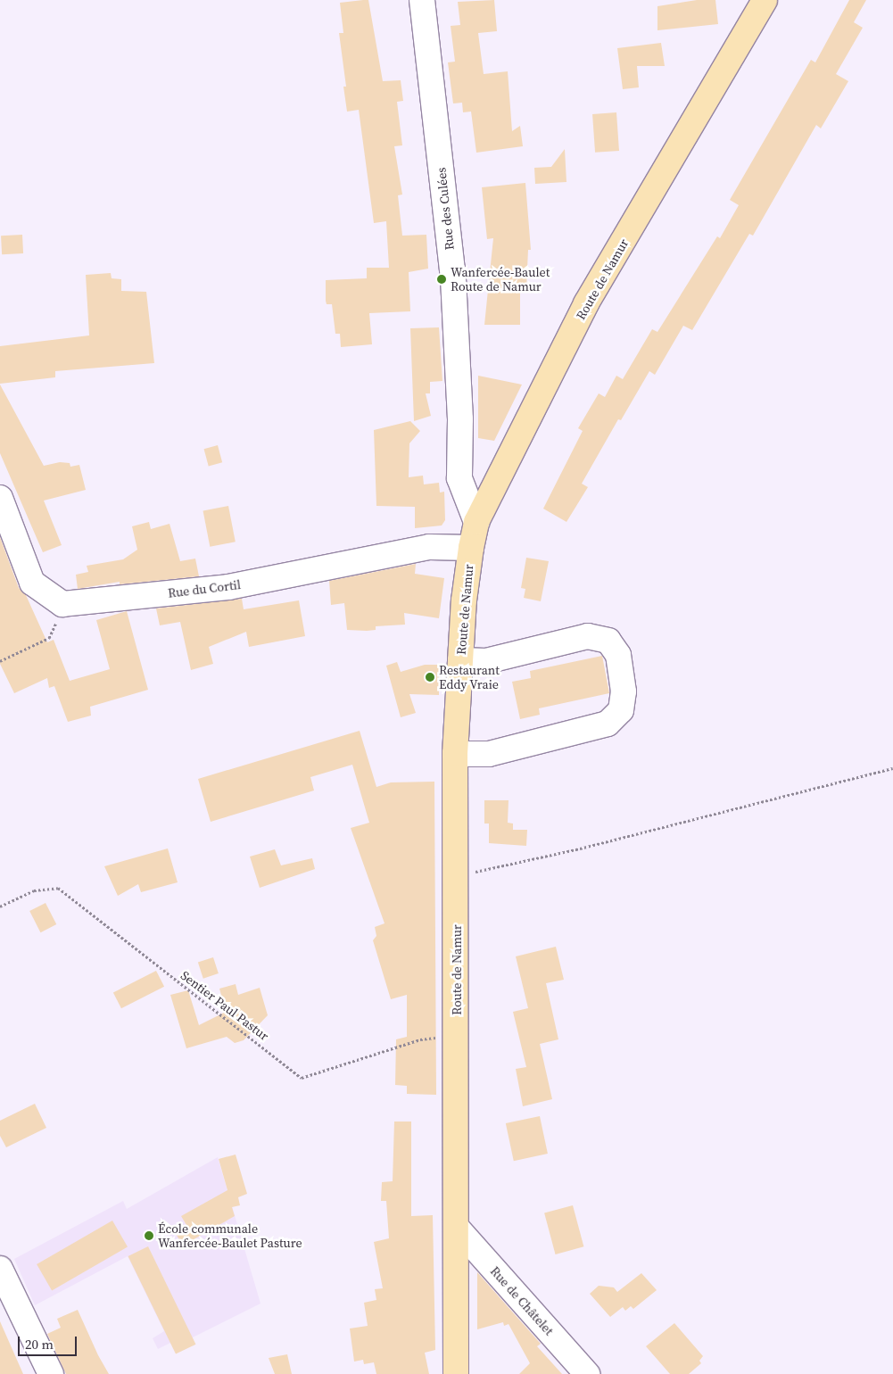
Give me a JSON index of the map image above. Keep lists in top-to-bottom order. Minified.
{"streets":{"main road":["Route de Namur"],"street":["Rue des Culées","Rue du Cortil","Rue de Châtelet"],"path":["Sentier Paul Pastur"]},"crossings":[["Rue des Culées","Route de Namur"],["Route de Namur","Rue du Cortil"],["Route de Namur","Sentier Paul Pastur"],["Route de Namur","Rue de Châtelet"]],"places":["Wanfercée-Baulet Route de Namur","Restaurant Eddy Vraie","École communale Wanfercée-Baulet Pasture"],"scale_bar":"20 m"}
